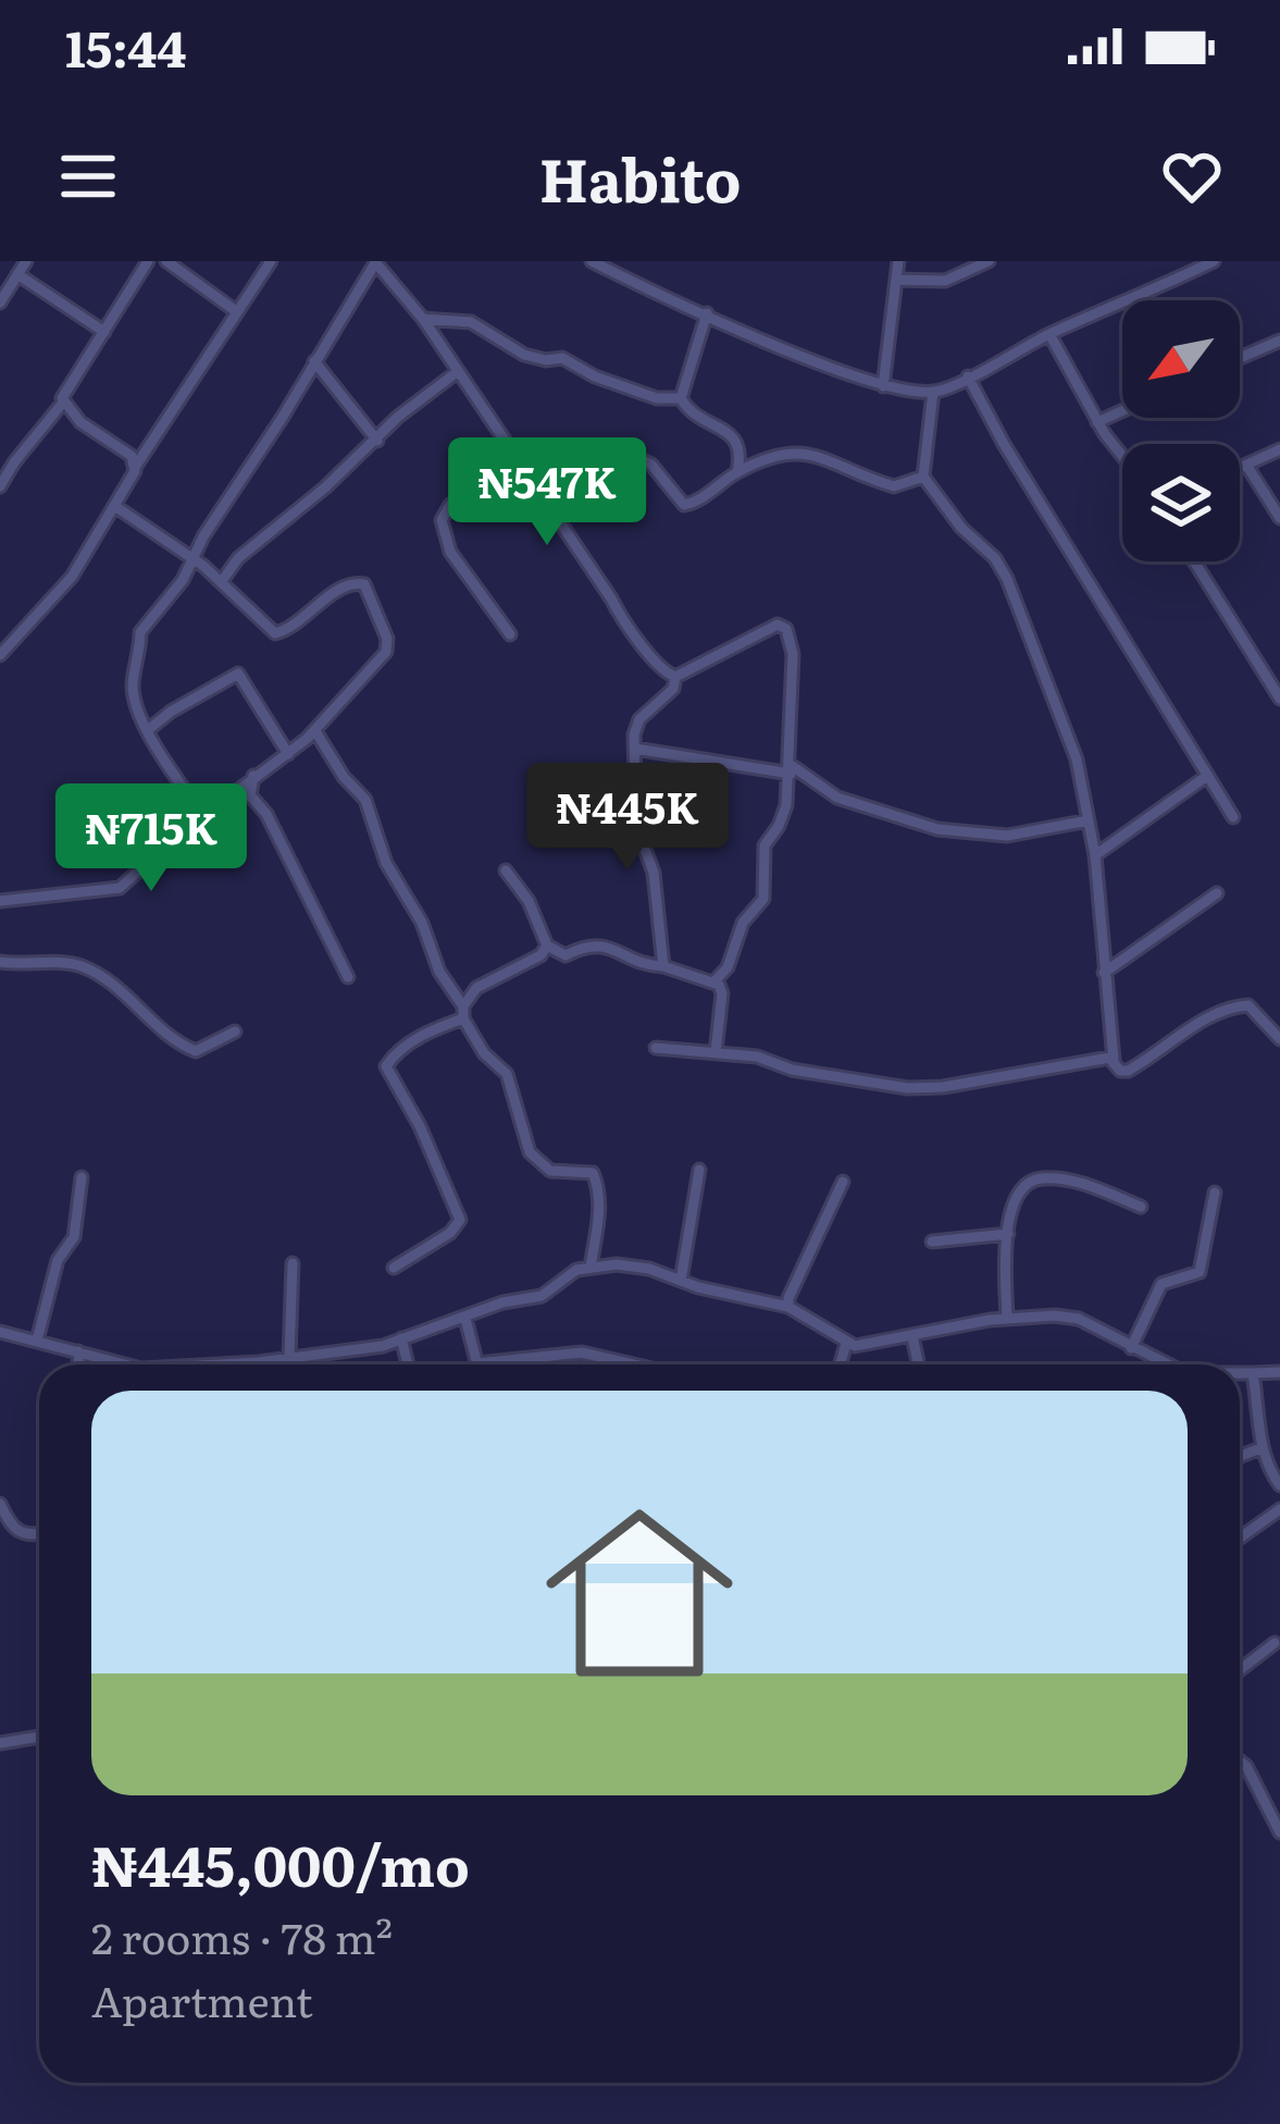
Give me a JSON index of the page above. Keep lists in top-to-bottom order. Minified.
{"north":"bottom left","page":{"status":"15:44","header":"Habito","price":["₦547K","₦445K","₦715K"],"list":[{"name":"₦445,000/mo","note":"2 rooms · 78 m² · Apartment"}]}}
